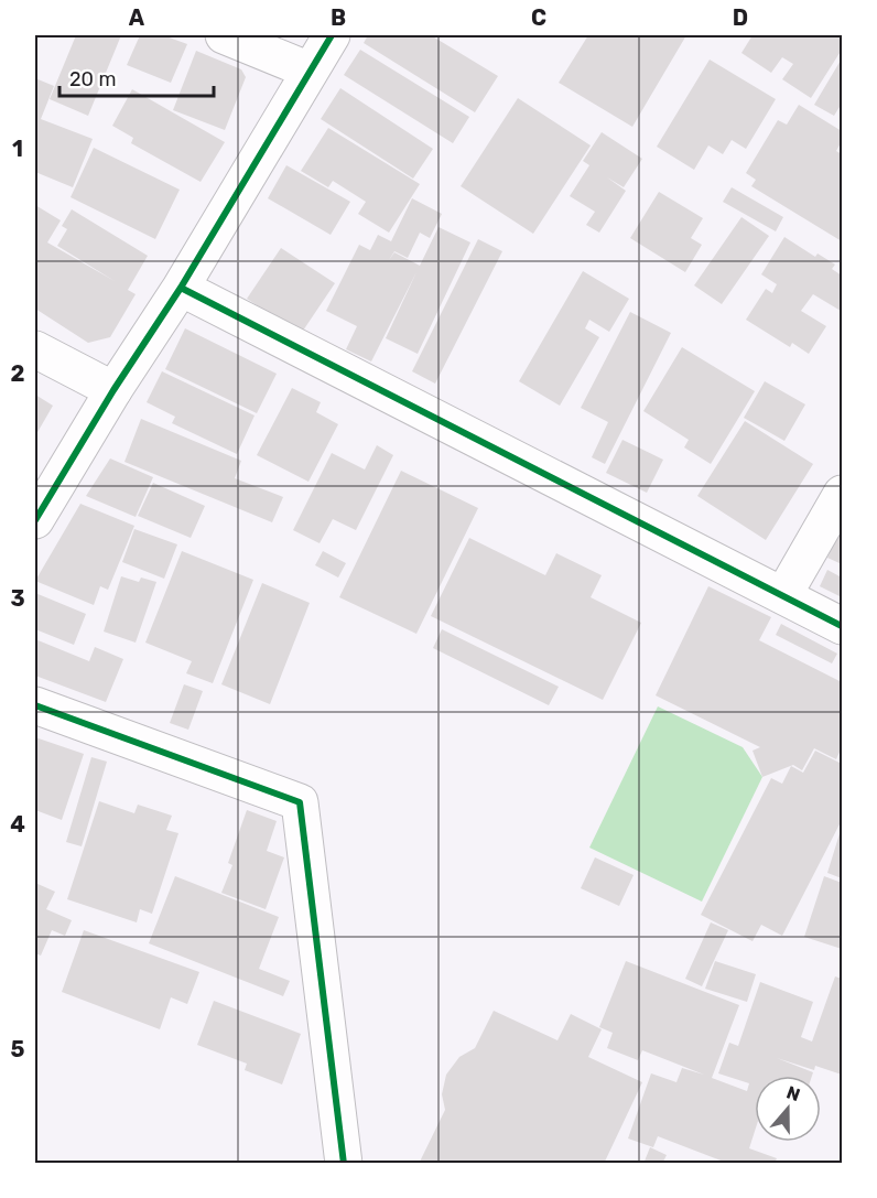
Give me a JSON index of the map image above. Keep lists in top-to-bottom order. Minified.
{"scale_bar":"20 m","north":"top","grid":{"columns":["A","B","C","D"],"rows":["1","2","3","4","5"]}}
